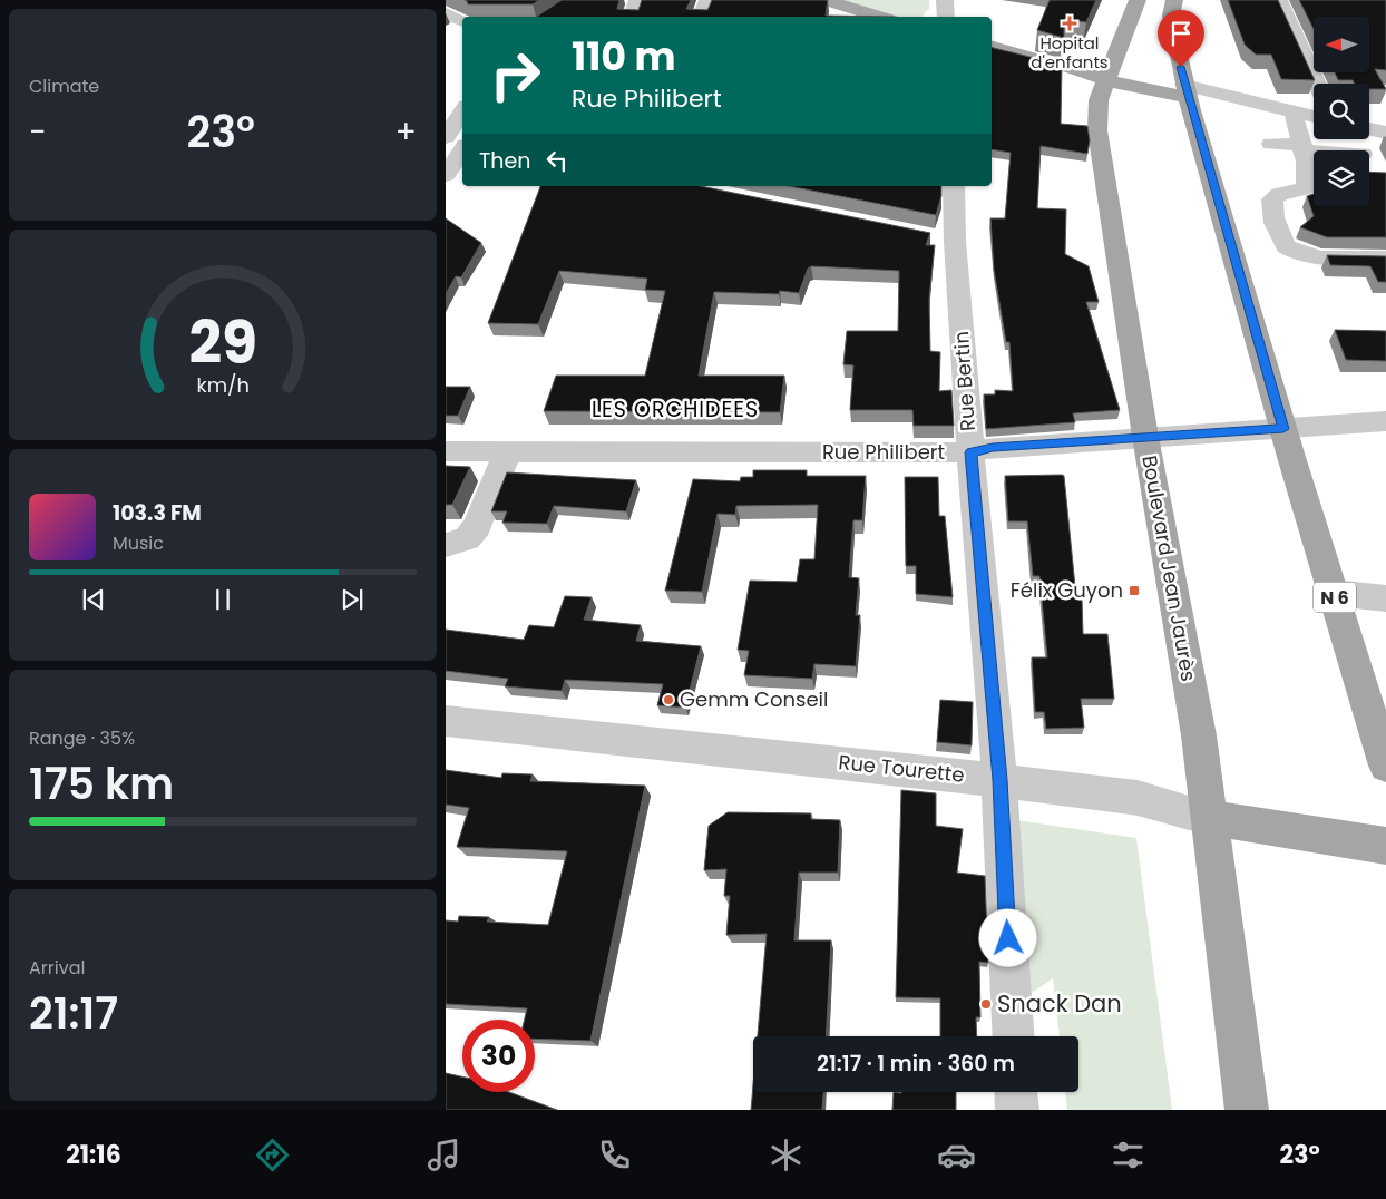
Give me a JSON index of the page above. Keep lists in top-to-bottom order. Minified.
{"streets":{"main road":["Boulevard Jean Jaurès","N 6","Rue Tourette"],"street":["Rue Bertin","Rue Philibert"]},"crossings":[["Rue Bertin","Rue Philibert"],["Rue Bertin","Rue Tourette"],["Rue Philibert","Boulevard Jean Jaurès"],["Rue Philibert","N 6"],["Boulevard Jean Jaurès","Rue Tourette"]],"districts":["LES ORCHIDEES"],"places":{"health":["Hopital d'enfants"],"transit":["Félix Guyon"],"other":["Gemm Conseil","Snack Dan"]},"north":"left","page":{"tile":["Climate",["Range · 35%","175 km"],["Arrival","21:17"]],"turn":["110 m","Rue Philibert"],"heat":["−","23°","+"],"then":"Then","song":["103.3 FM","Music"],"limit":"30","trip":"21:17 · 1 min · 360 m","tabs":["21:16","23°"],"gauge":["29","km/h"]}}
